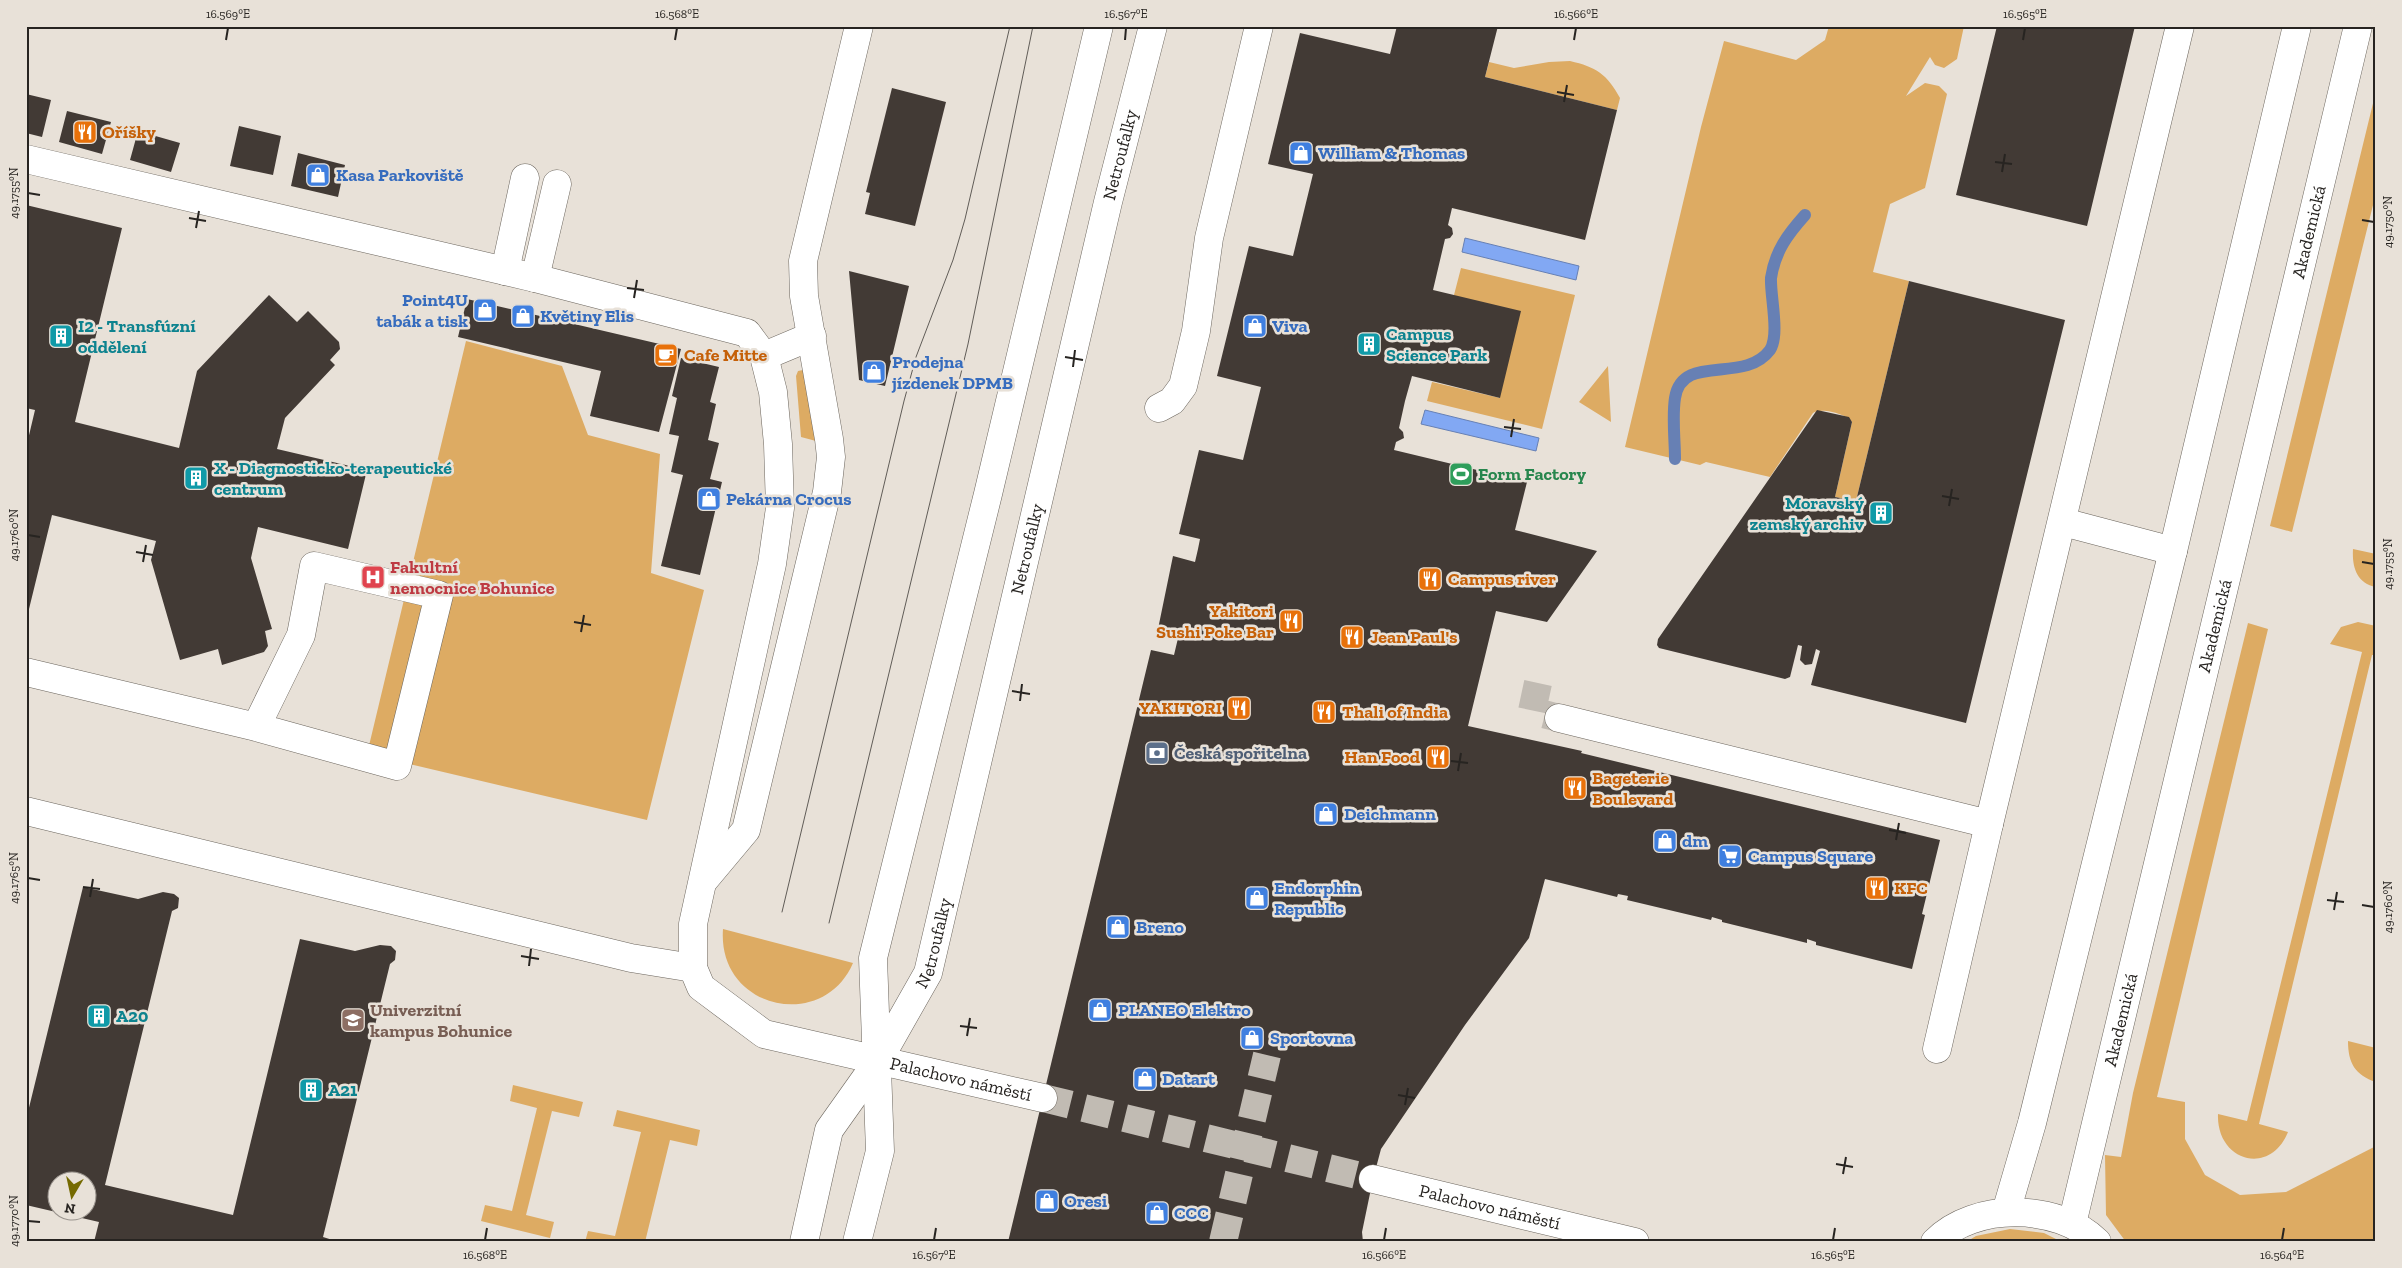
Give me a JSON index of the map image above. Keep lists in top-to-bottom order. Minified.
{"streets":{"street":["Netroufalky","Akademická","Palachovo náměstí"]},"crossings":[["Netroufalky","Palachovo náměstí"]],"places":{"restaurant":["Oříšky","Campus river","Yakitori Sushi Poke Bar","Jean Paul's","YAKITORI","Thali of India","Han Food","Bageterie Boulevard","KFC"],"shop":["William & Thomas","Kasa Parkoviště","Point4U tabák a tisk","Květiny Elis","Viva","Prodejna jízdenek DPMB","Pekárna Crocus","Deichmann","dm","Endorphin Republic","Breno","PLANEO Elektro","Sportovna","Datart","Oresi","CCC"],"building":["I2 - Transfúzní oddělení","Campus Science Park","X - Diagnosticko-terapeutické centrum","Moravský zemský archiv","A20","A21"],"cafe":["Cafe Mitte"],"sports":["Form Factory"],"hospital":["Fakultní nemocnice Bohunice"],"bank":["Česká spořitelna"],"supermarket":["Campus Square"],"school or university":["Univerzitní kampus Bohunice"]},"north":"bottom","coordinates":["16.569°E","16.568°E","16.567°E","16.566°E","16.565°E","49.1755°N","49.1750°N","49.1760°N","49.1765°N","49.1770°N","16.564°E"]}
